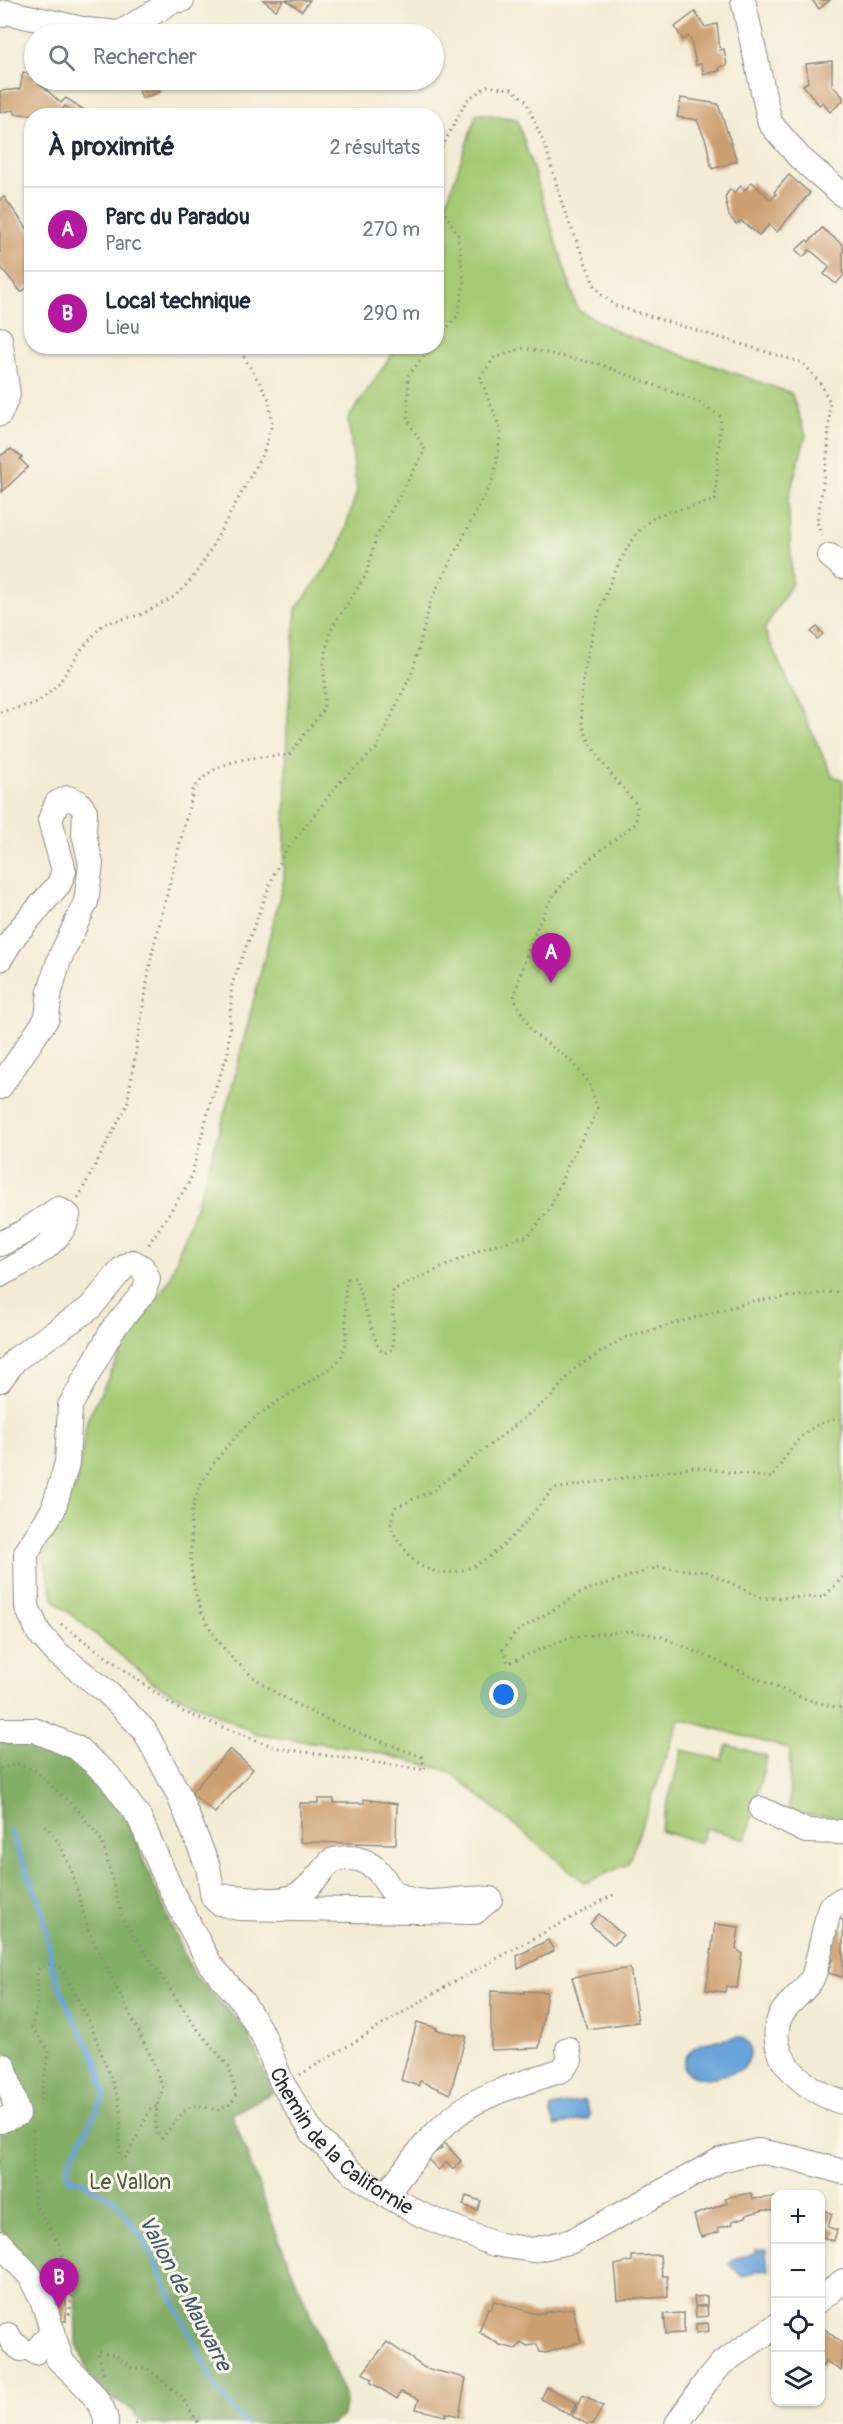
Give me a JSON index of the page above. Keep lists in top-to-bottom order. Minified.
{"streets":{"street":["Chemin de la Californie"]},"water":["Vallon de Mauvarre"],"parks":["Le Vallon"],"page":{"search":"Rechercher","heading":["À proximité","2 résultats"],"list":[{"mark":"A","name":"Parc du Paradou","note":"Parc","value":"270 m"},{"mark":"B","name":"Local technique","note":"Lieu","value":"290 m"}],"pins":["A","B"],"map_buttons":["+","−"]}}
